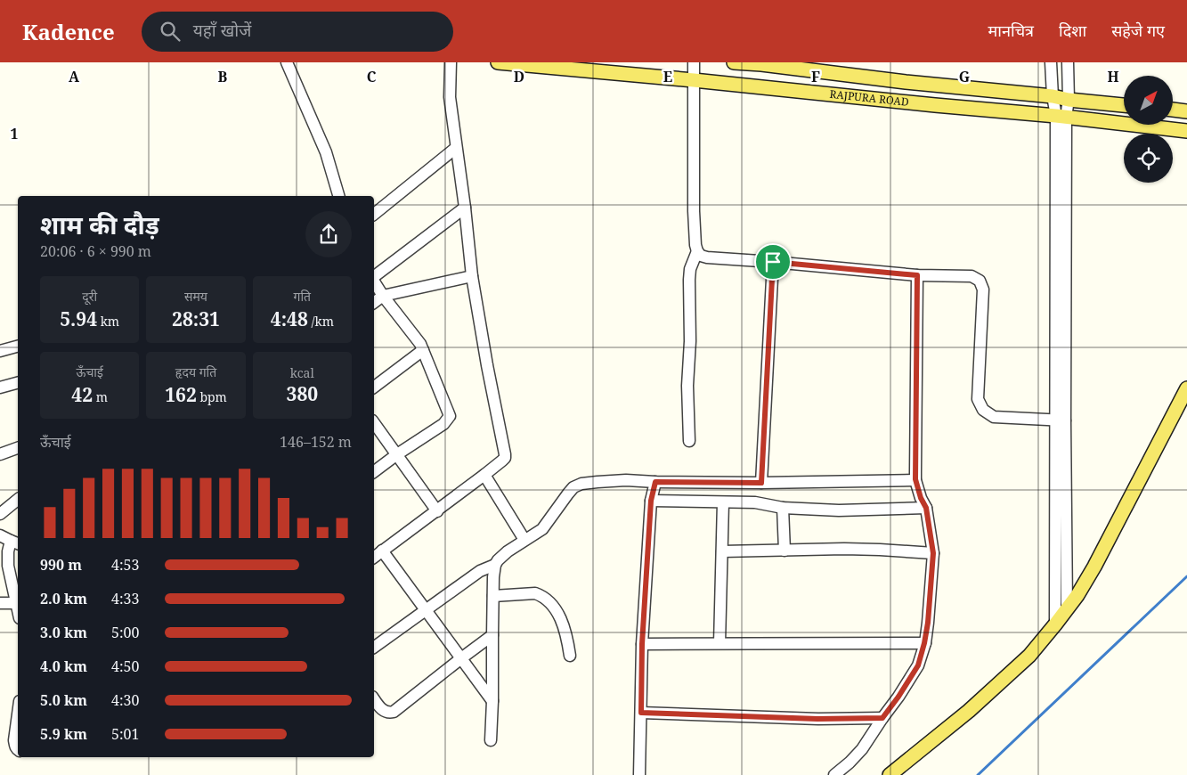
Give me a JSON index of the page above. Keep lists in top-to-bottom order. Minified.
{"streets":{"main road":["RAJPURA ROAD"]},"north":"top right","page":{"header":"Kadence","search":"यहाँ खोजें","nav":["मानचित्र","दिशा","सहेजे गए"],"heading":["शाम की दौड़","20:06 · 6 × 990 m"],"stats":[["दूरी","5.94 km"],["समय","28:31"],["गति","4:48 /km"],["ऊँचाई","42 m"],["हृदय गति","162 bpm"],["kcal","380"]],"chart":["ऊँचाई","146–152 m"],"list":[{"name":"990 m","note":"4:53"},{"name":"2.0 km","note":"4:33"},{"name":"3.0 km","note":"5:00"},{"name":"4.0 km","note":"4:50"},{"name":"5.0 km","note":"4:30"},{"name":"5.9 km","note":"5:01"}]},"grid":{"columns":["A","B","C","D","E","F","G","H"],"rows":["1"]}}
